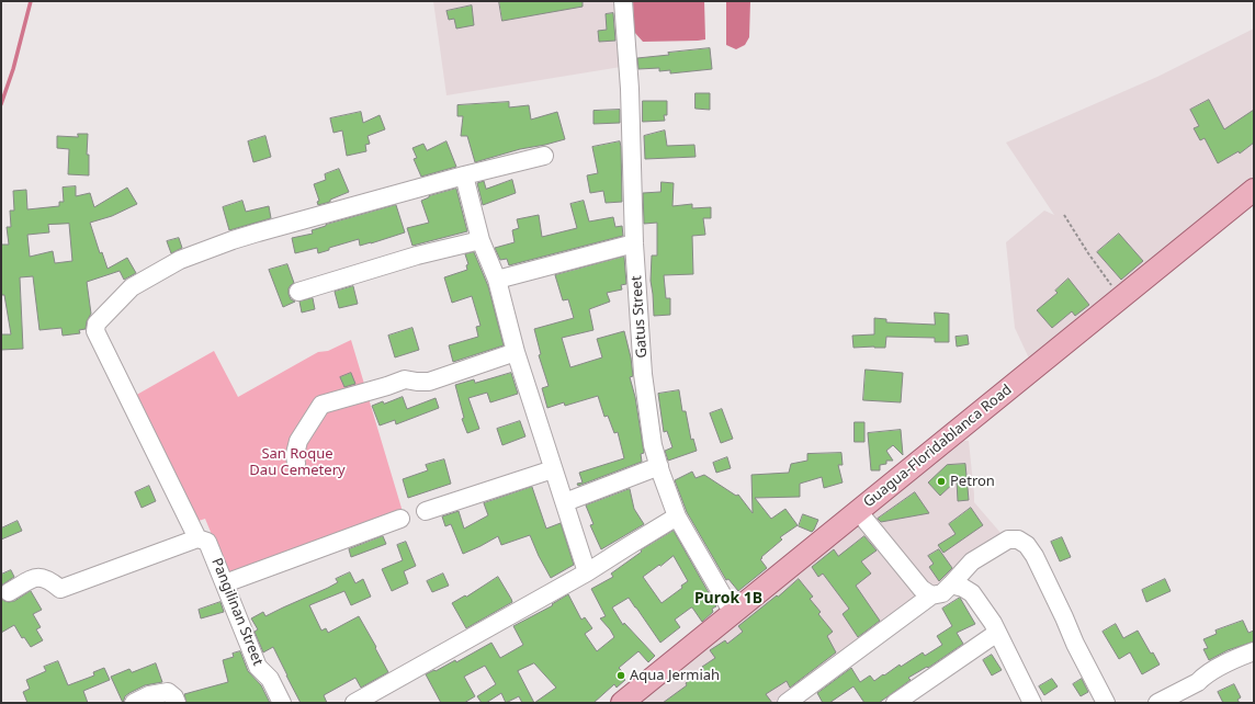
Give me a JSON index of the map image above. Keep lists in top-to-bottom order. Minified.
{"streets":{"main road":["Guagua-Floridablanca Road"],"street":["Gatus Street","Pangilinan Street"]},"crossings":[["Gatus Street","Guagua-Floridablanca Road"]],"districts":["Purok 1B"],"parks":["San Roque Dau Cemetery"],"places":["Petron","Aqua Jermiah"]}
